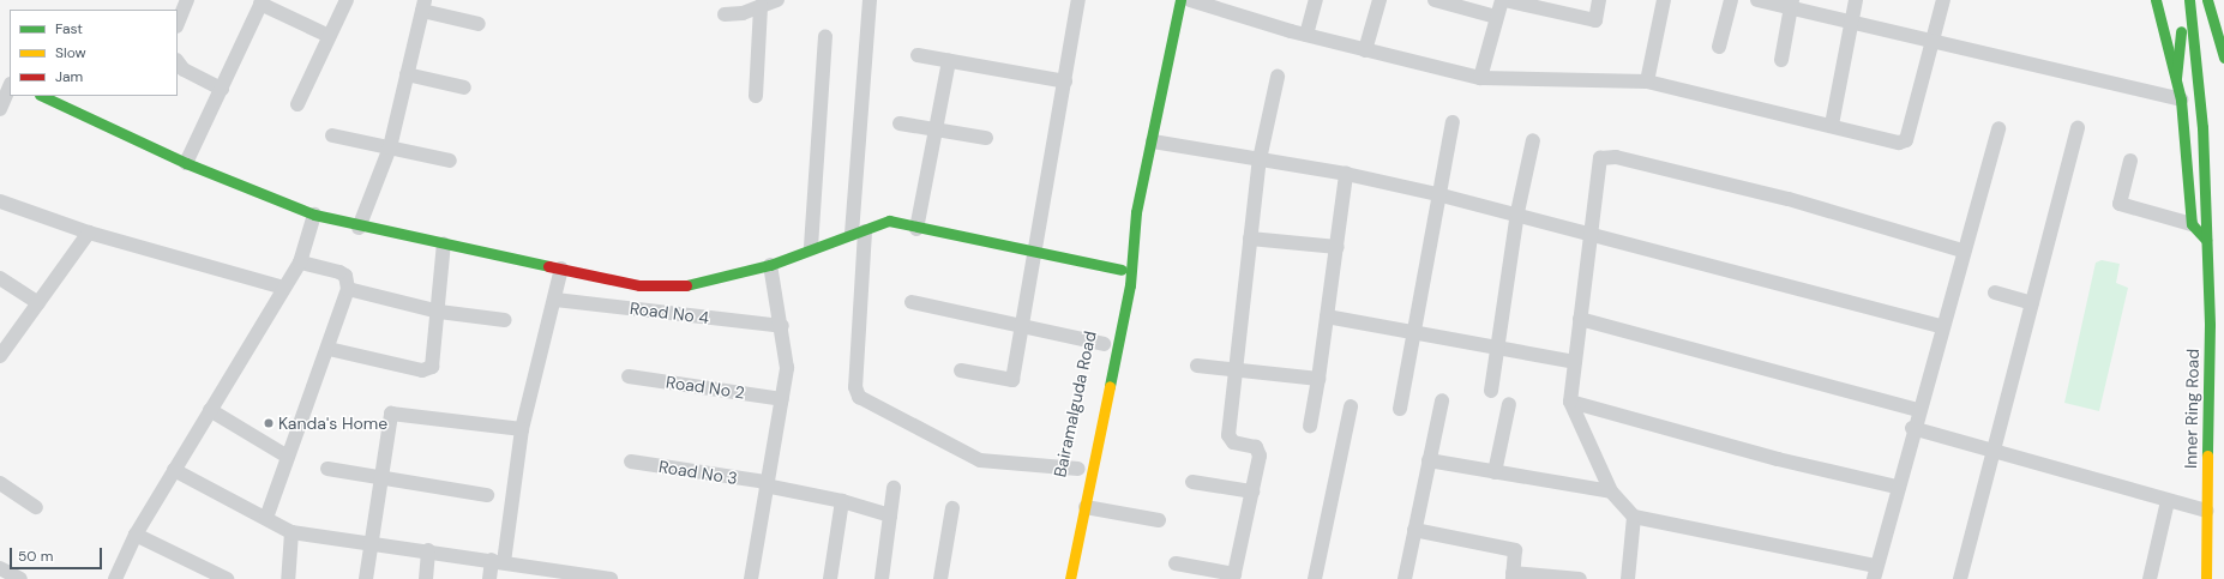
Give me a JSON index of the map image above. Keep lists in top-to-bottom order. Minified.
{"streets":{"main road":["Bairamalguda Road","Inner Ring Road"],"street":["Road No 4","Road No 2","Road No 3"]},"places":["Kanda's Home"],"legend":["Fast","Slow","Jam"],"scale_bar":"50 m"}
